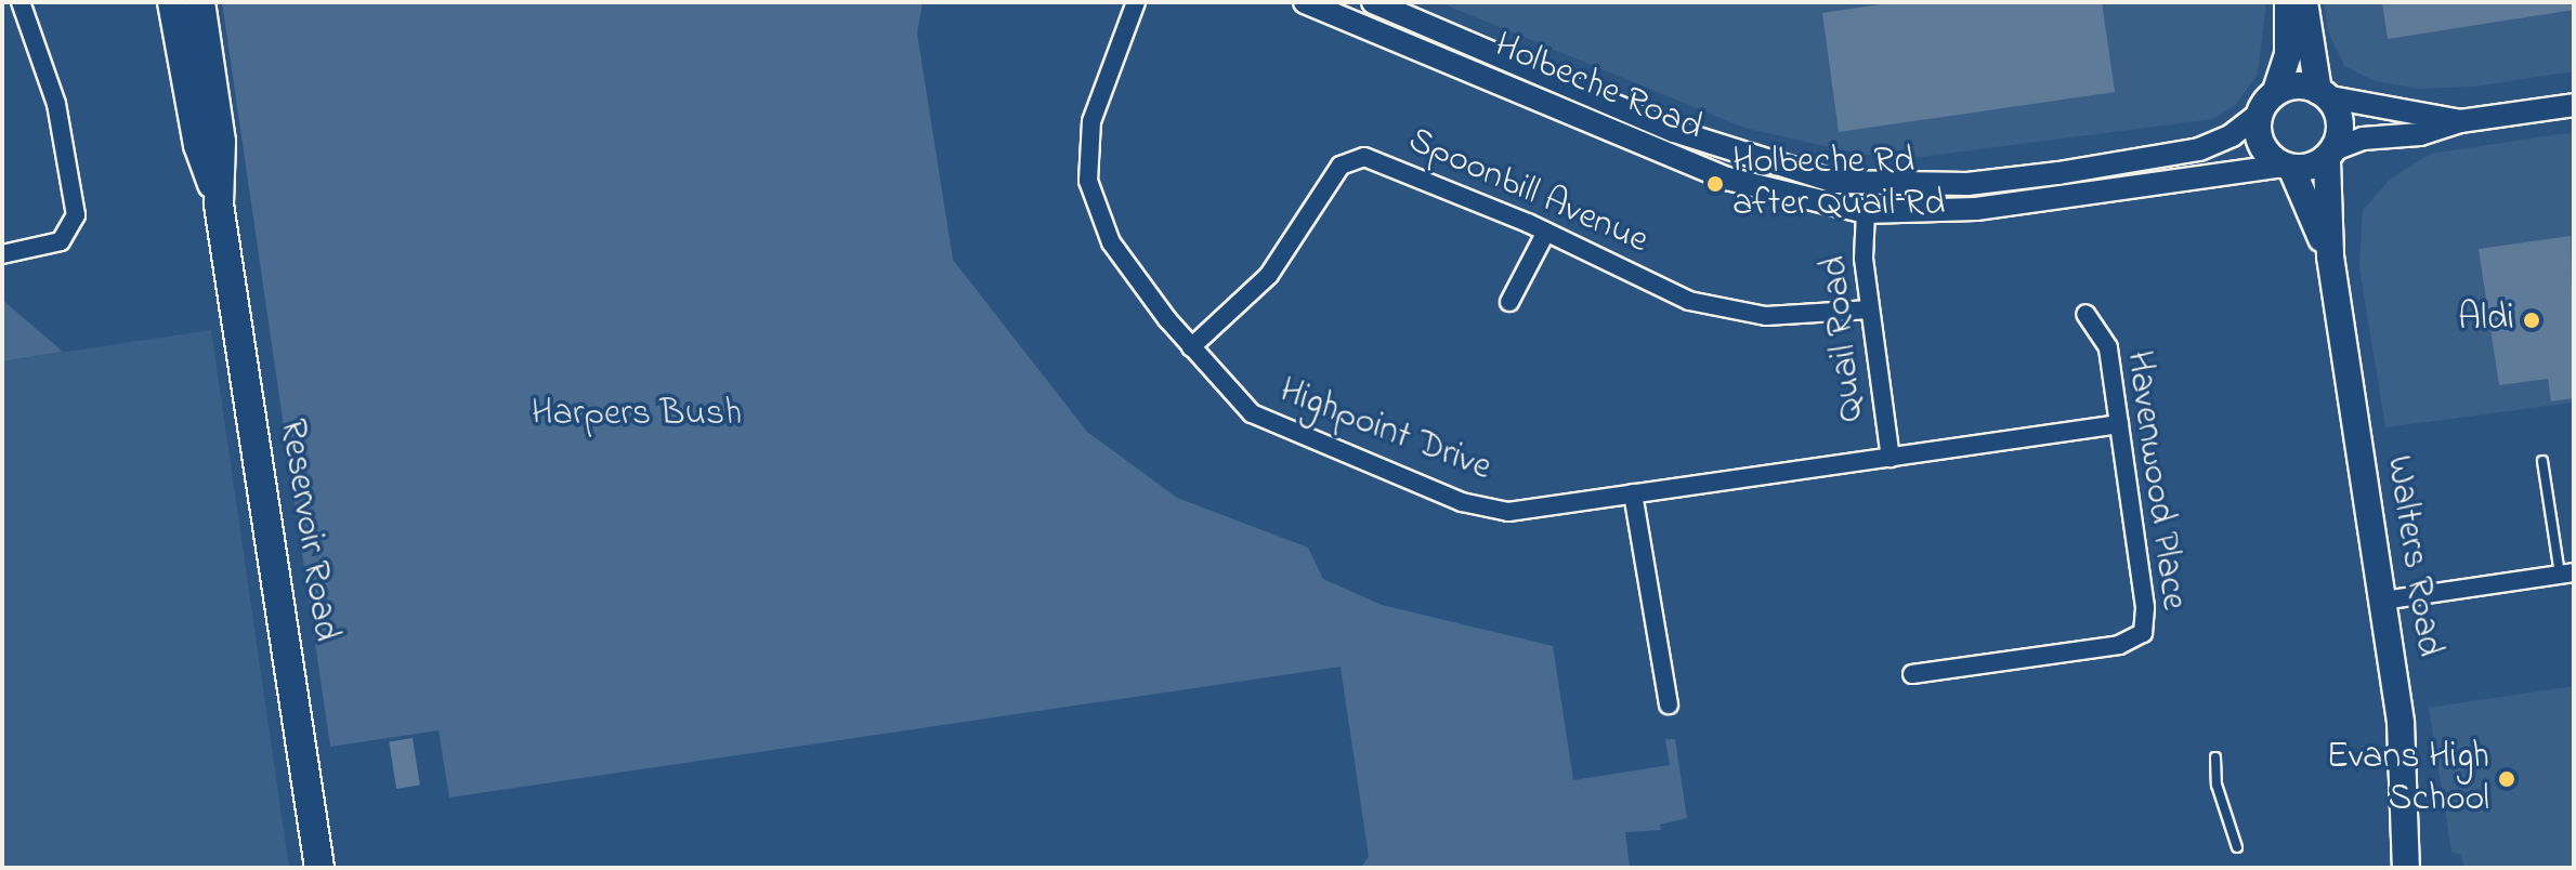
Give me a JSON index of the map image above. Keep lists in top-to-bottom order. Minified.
{"streets":{"main road":["Reservoir Road","Walters Road"],"street":["Holbeche Road","Spoonbill Avenue","Quail Road","Highpoint Drive","Havenwood Place"]},"crossings":[["Holbeche Road","Quail Road"],["Holbeche Road","Walters Road"],["Spoonbill Avenue","Quail Road"],["Spoonbill Avenue","Highpoint Drive"],["Quail Road","Highpoint Drive"],["Highpoint Drive","Havenwood Place"]],"parks":["Harpers Bush"],"places":["Holbeche Rd after Quail Rd","Aldi","Evans High School"]}
